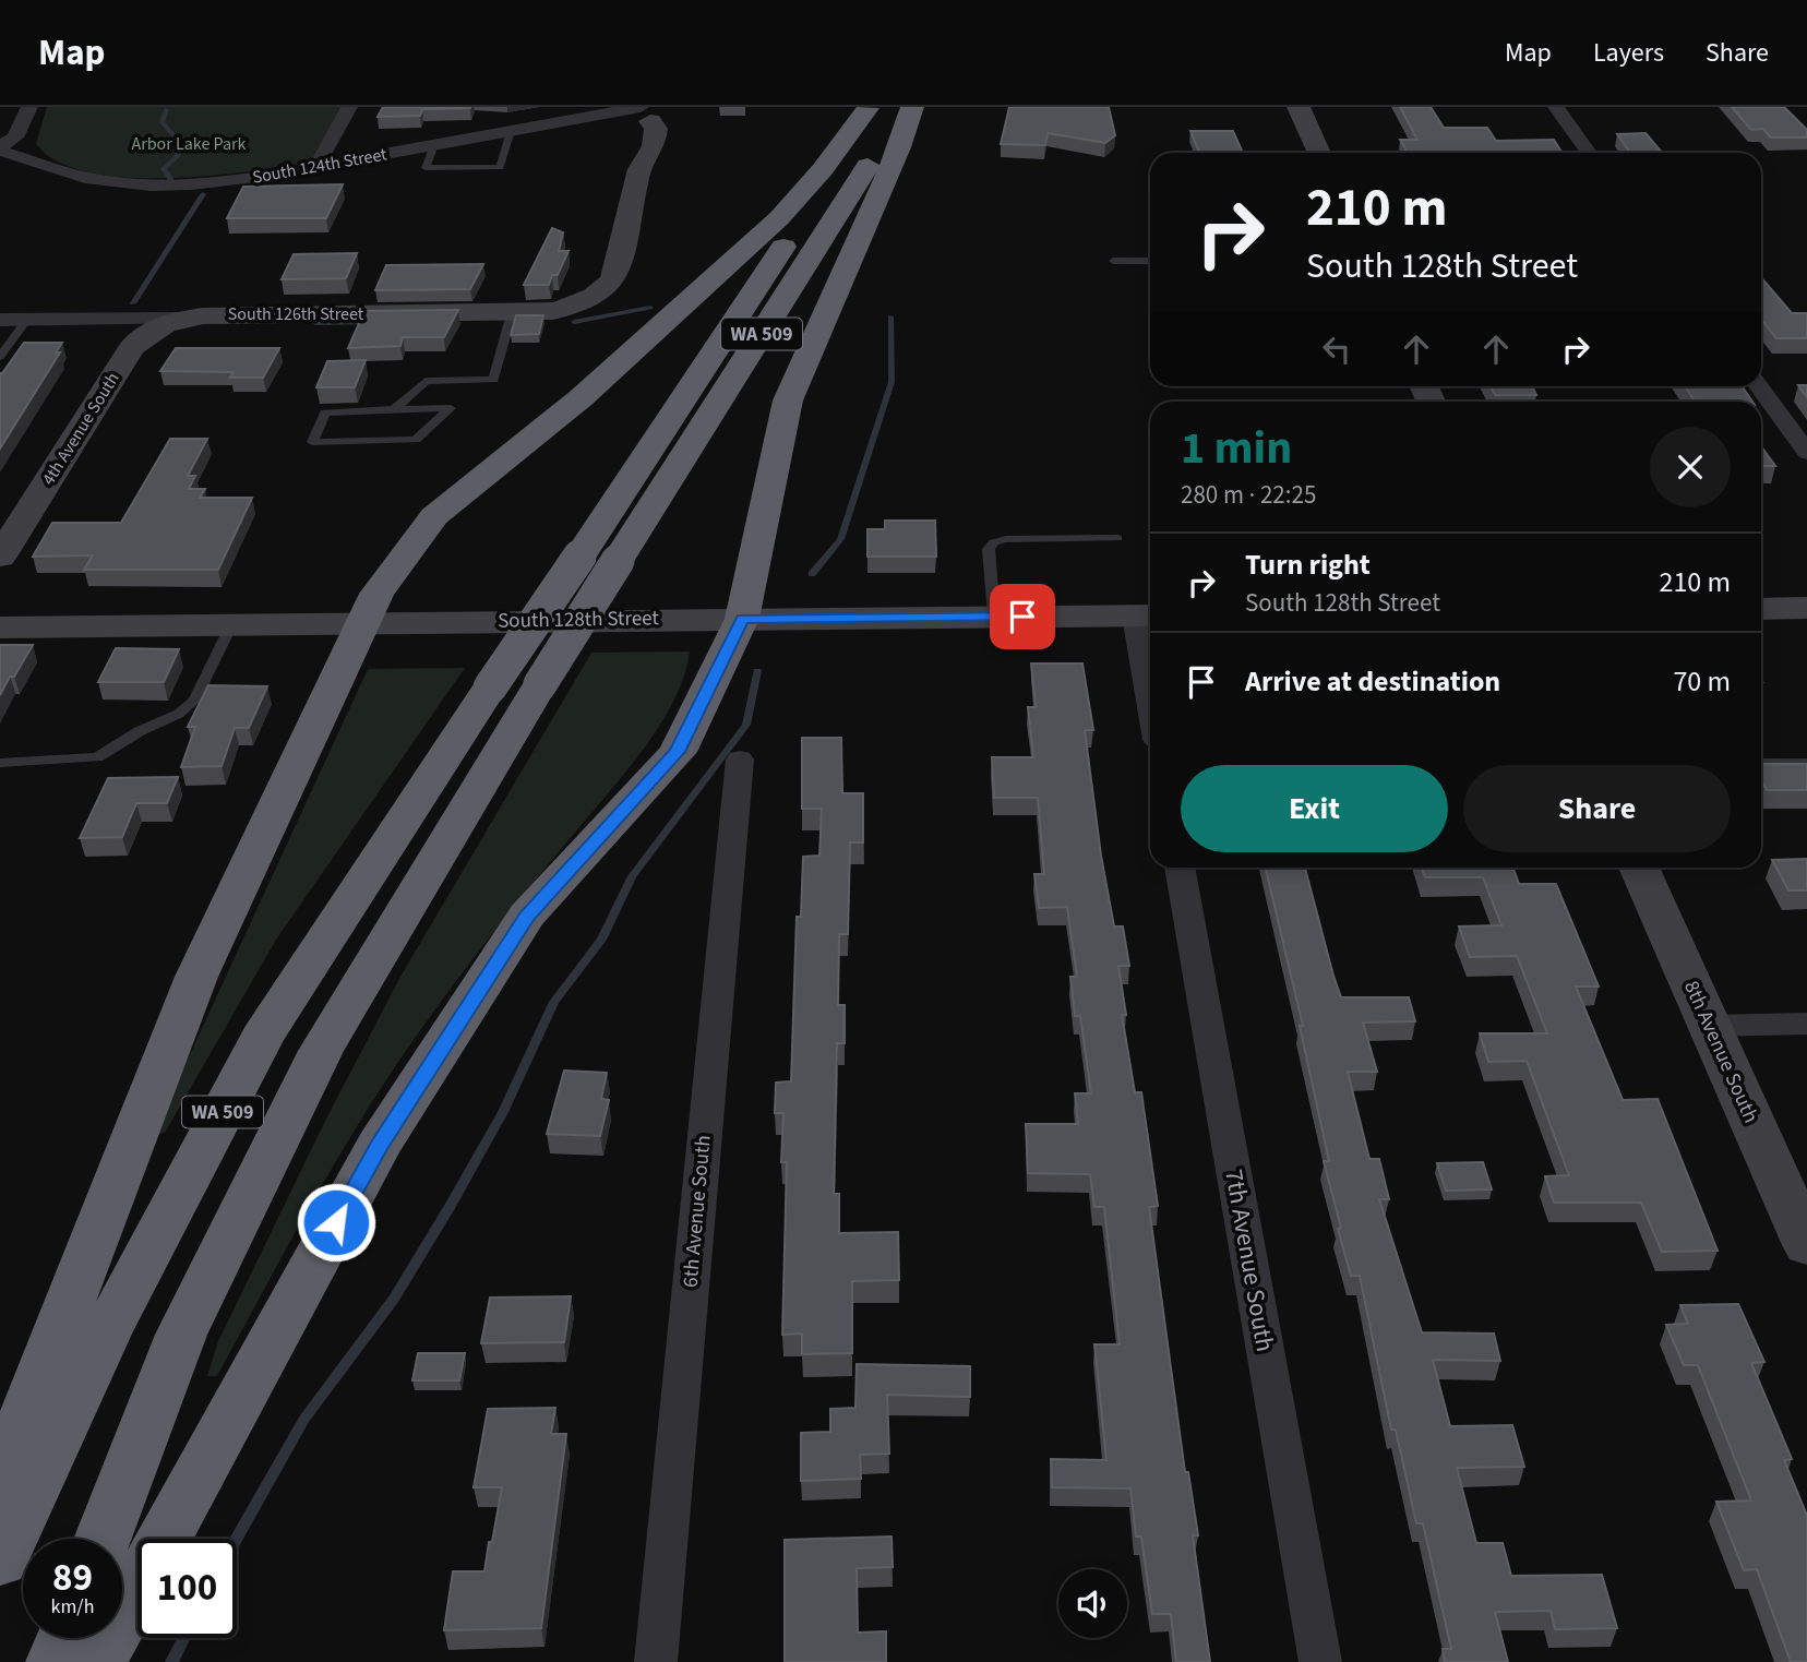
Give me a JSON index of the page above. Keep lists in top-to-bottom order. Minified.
{"streets":{"highway":["WA 509"],"street":["South 124th Street","South 126th Street","4th Avenue South","South 128th Street","8th Avenue South","6th Avenue South","7th Avenue South"]},"crossings":[["South 124th Street","South 126th Street"],["South 126th Street","4th Avenue South"]],"parks":["Arbor Lake Park"],"page":{"header":"Map","nav":["Map","Layers","Share"],"turn":["210 m","South 128th Street"],"heading":["1 min","280 m · 22:25"],"list":[{"name":"Turn right","note":"South 128th Street","value":"210 m"},{"name":"Arrive at destination","value":"70 m"}],"buttons":["Exit","Share"],"speed":"89 km/h","limit":"100"}}
